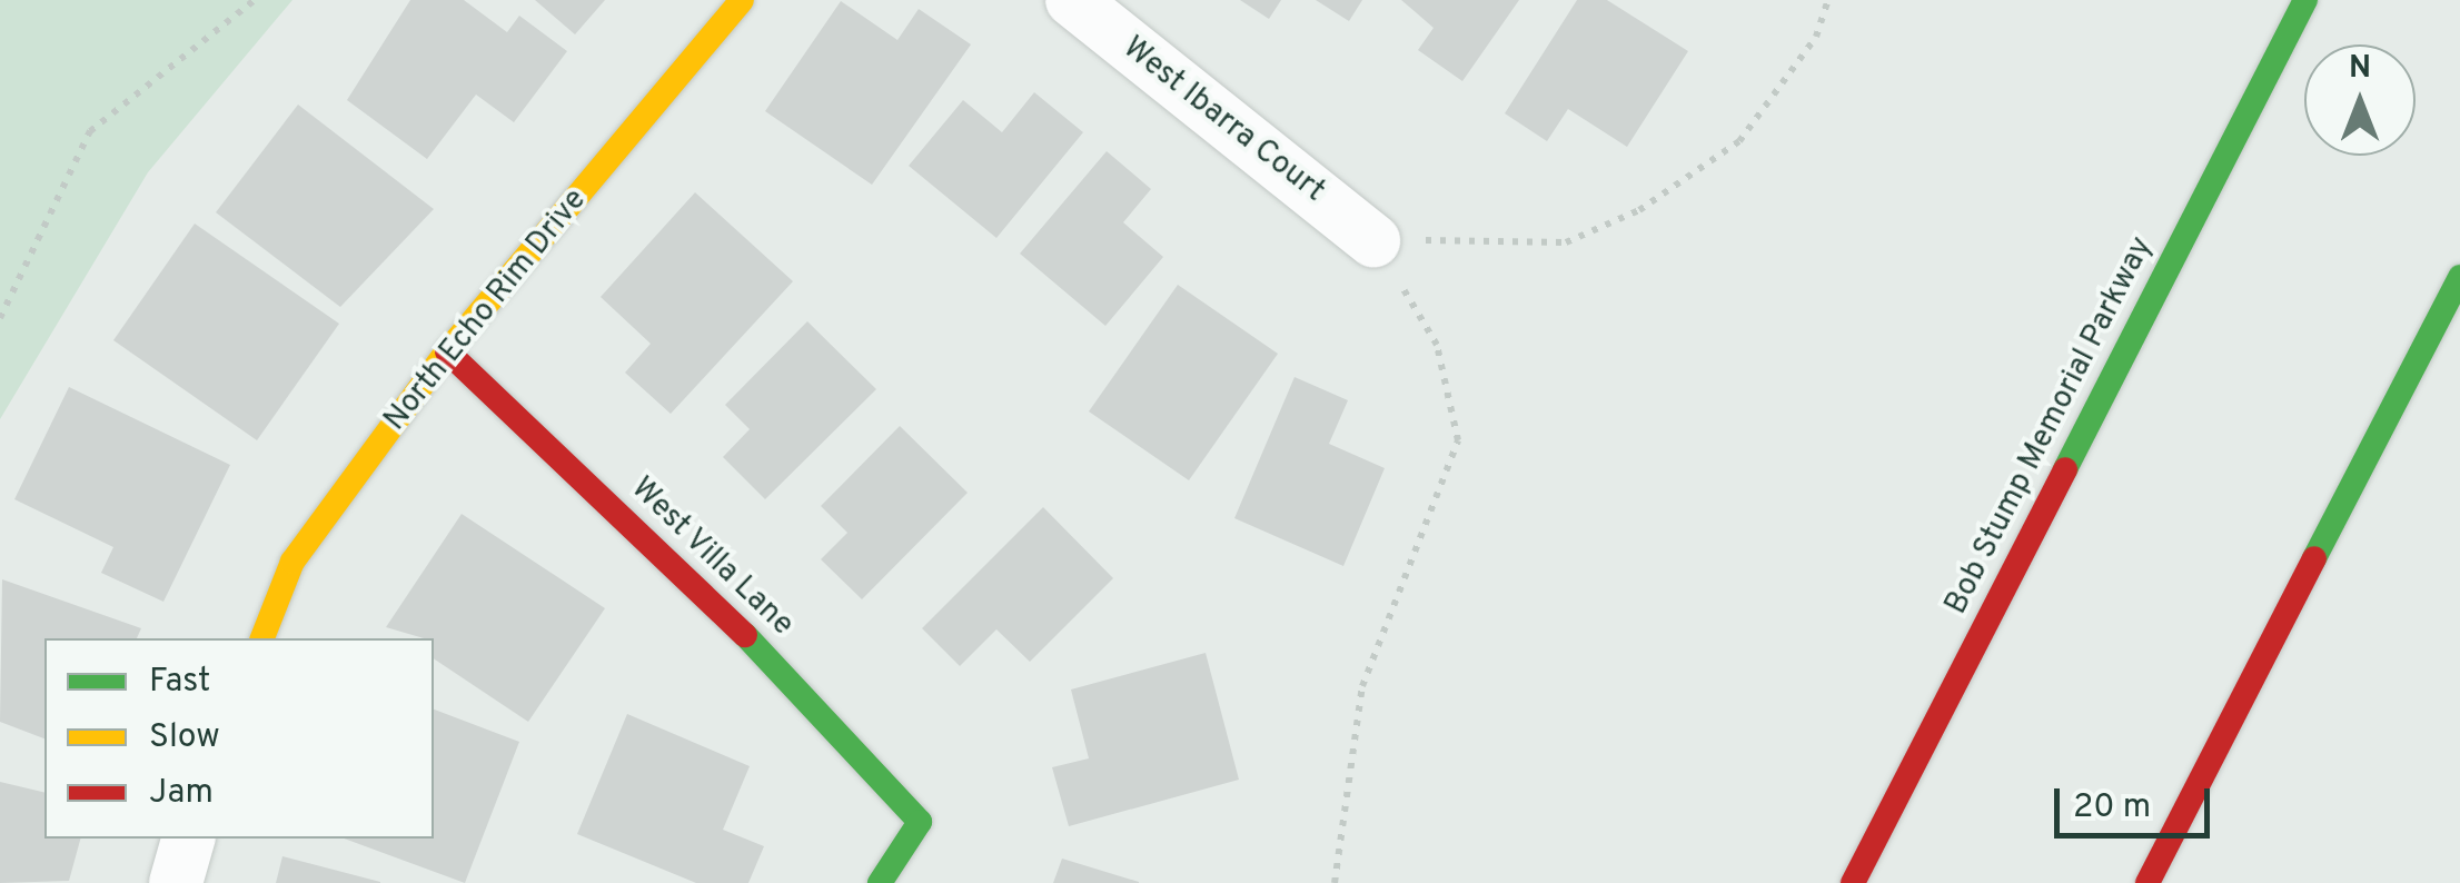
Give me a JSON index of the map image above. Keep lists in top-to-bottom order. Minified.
{"streets":{"main road":["North Echo Rim Drive","Bob Stump Memorial Parkway","West Villa Lane"],"street":["West Ibarra Court"]},"crossings":[["North Echo Rim Drive","West Villa Lane"]],"legend":["Fast","Slow","Jam"],"scale_bar":"20 m","north":"top"}
